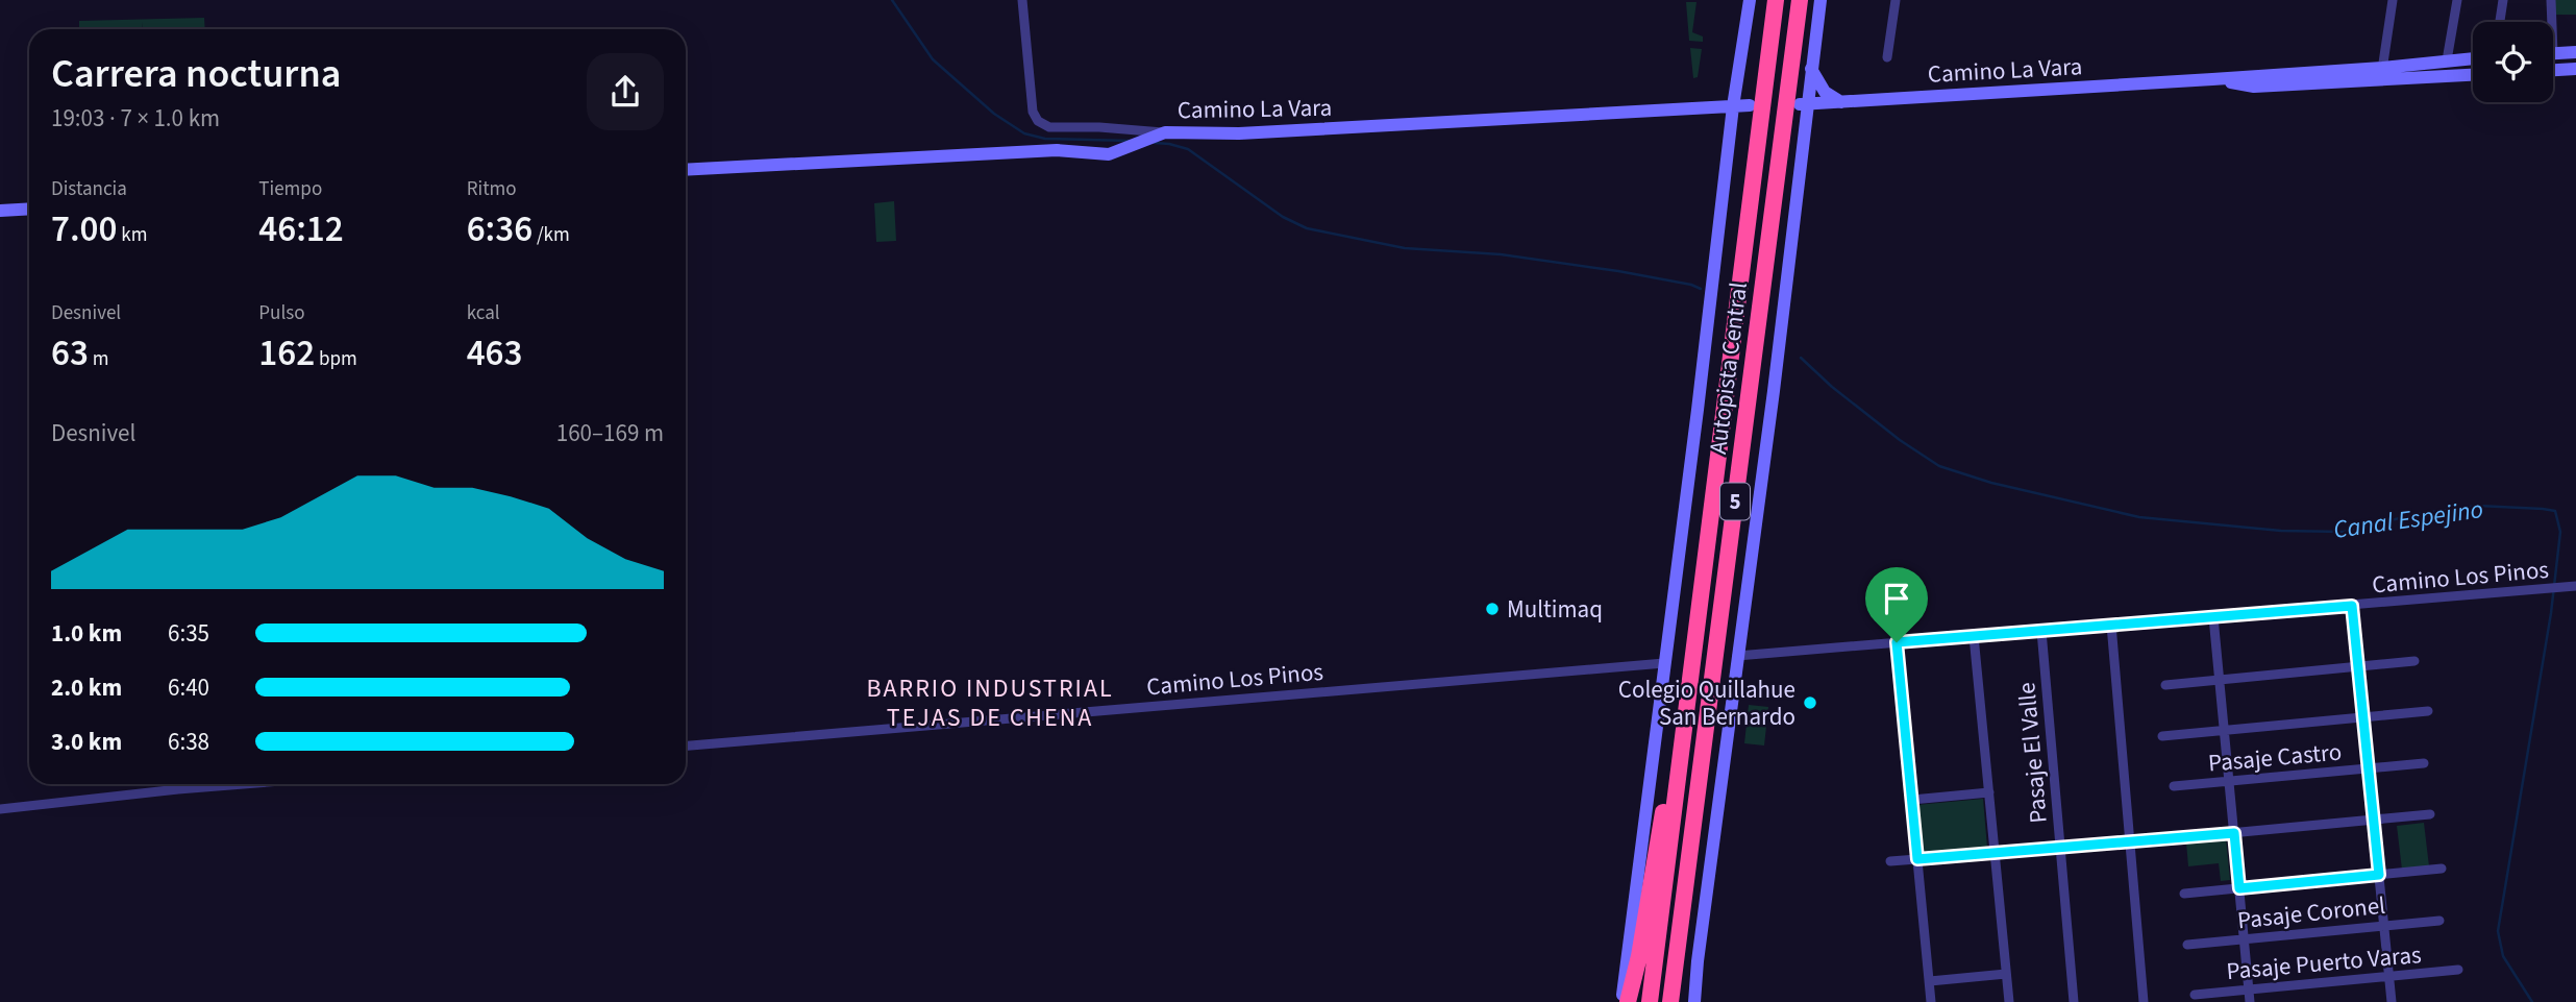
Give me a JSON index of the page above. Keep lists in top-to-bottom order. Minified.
{"streets":{"highway":["Autopista Central","5"],"street":["Camino La Vara","Camino Los Pinos","Pasaje El Valle","Pasaje Castro","Pasaje Coronel","Pasaje Puerto Varas"]},"crossings":[["Camino Los Pinos","Pasaje El Valle"]],"districts":["BARRIO INDUSTRIAL TEJAS DE CHENA"],"water":["Canal Espejino"],"places":["Multimaq","Colegio Quillahue San Bernardo"],"page":{"heading":["Carrera nocturna","19:03 · 7 × 1.0 km"],"stats":[["Distancia","7.00 km"],["Tiempo","46:12"],["Ritmo","6:36 /km"],["Desnivel","63 m"],["Pulso","162 bpm"],["kcal","463"]],"chart":["Desnivel","160–169 m"],"list":[{"name":"1.0 km","note":"6:35"},{"name":"2.0 km","note":"6:40"},{"name":"3.0 km","note":"6:38"}]}}
